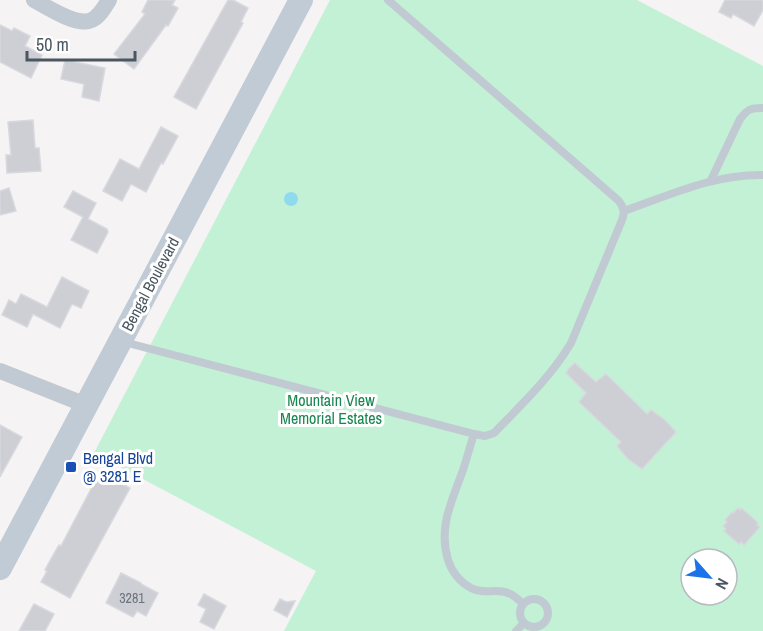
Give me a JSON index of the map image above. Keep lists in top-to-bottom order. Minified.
{"streets":{"main road":["Bengal Boulevard"]},"parks":["Mountain View Memorial Estates"],"places":{"transit":["Bengal Blvd @ 3281 E"]},"house_numbers":["3281"],"scale_bar":"50 m","north":"bottom right"}
